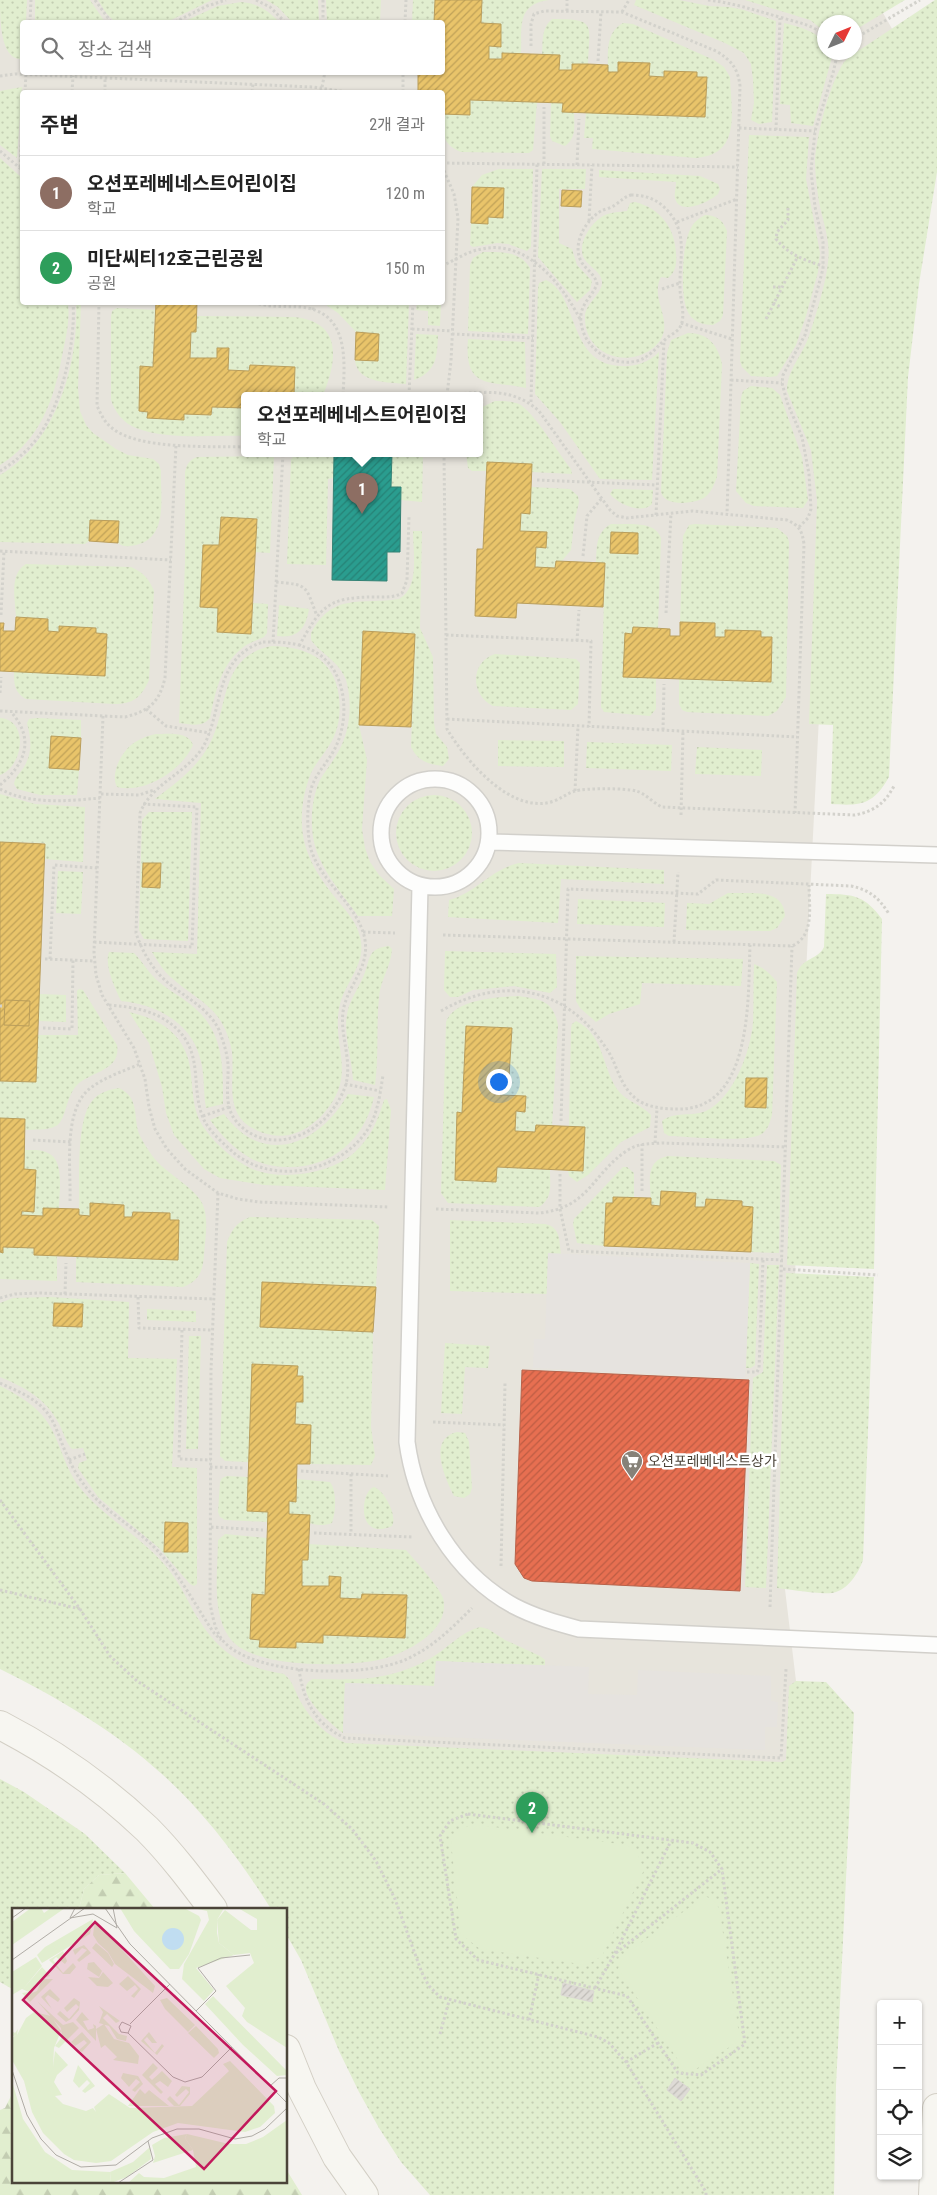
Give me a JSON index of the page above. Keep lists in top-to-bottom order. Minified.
{"places":{"supermarket":["오션포레베네스트상가"]},"north":"top right","page":{"search":"장소 검색","heading":["주변","2개 결과"],"list":[{"mark":"1","name":"오션포레베네스트어린이집","note":"학교","value":"120 m"},{"mark":"2","name":"미단씨티12호근린공원","note":"공원","value":"150 m"}],"popup":["오션포레베네스트어린이집","학교"],"pins":["1","2"],"map_buttons":["+","−"]}}
